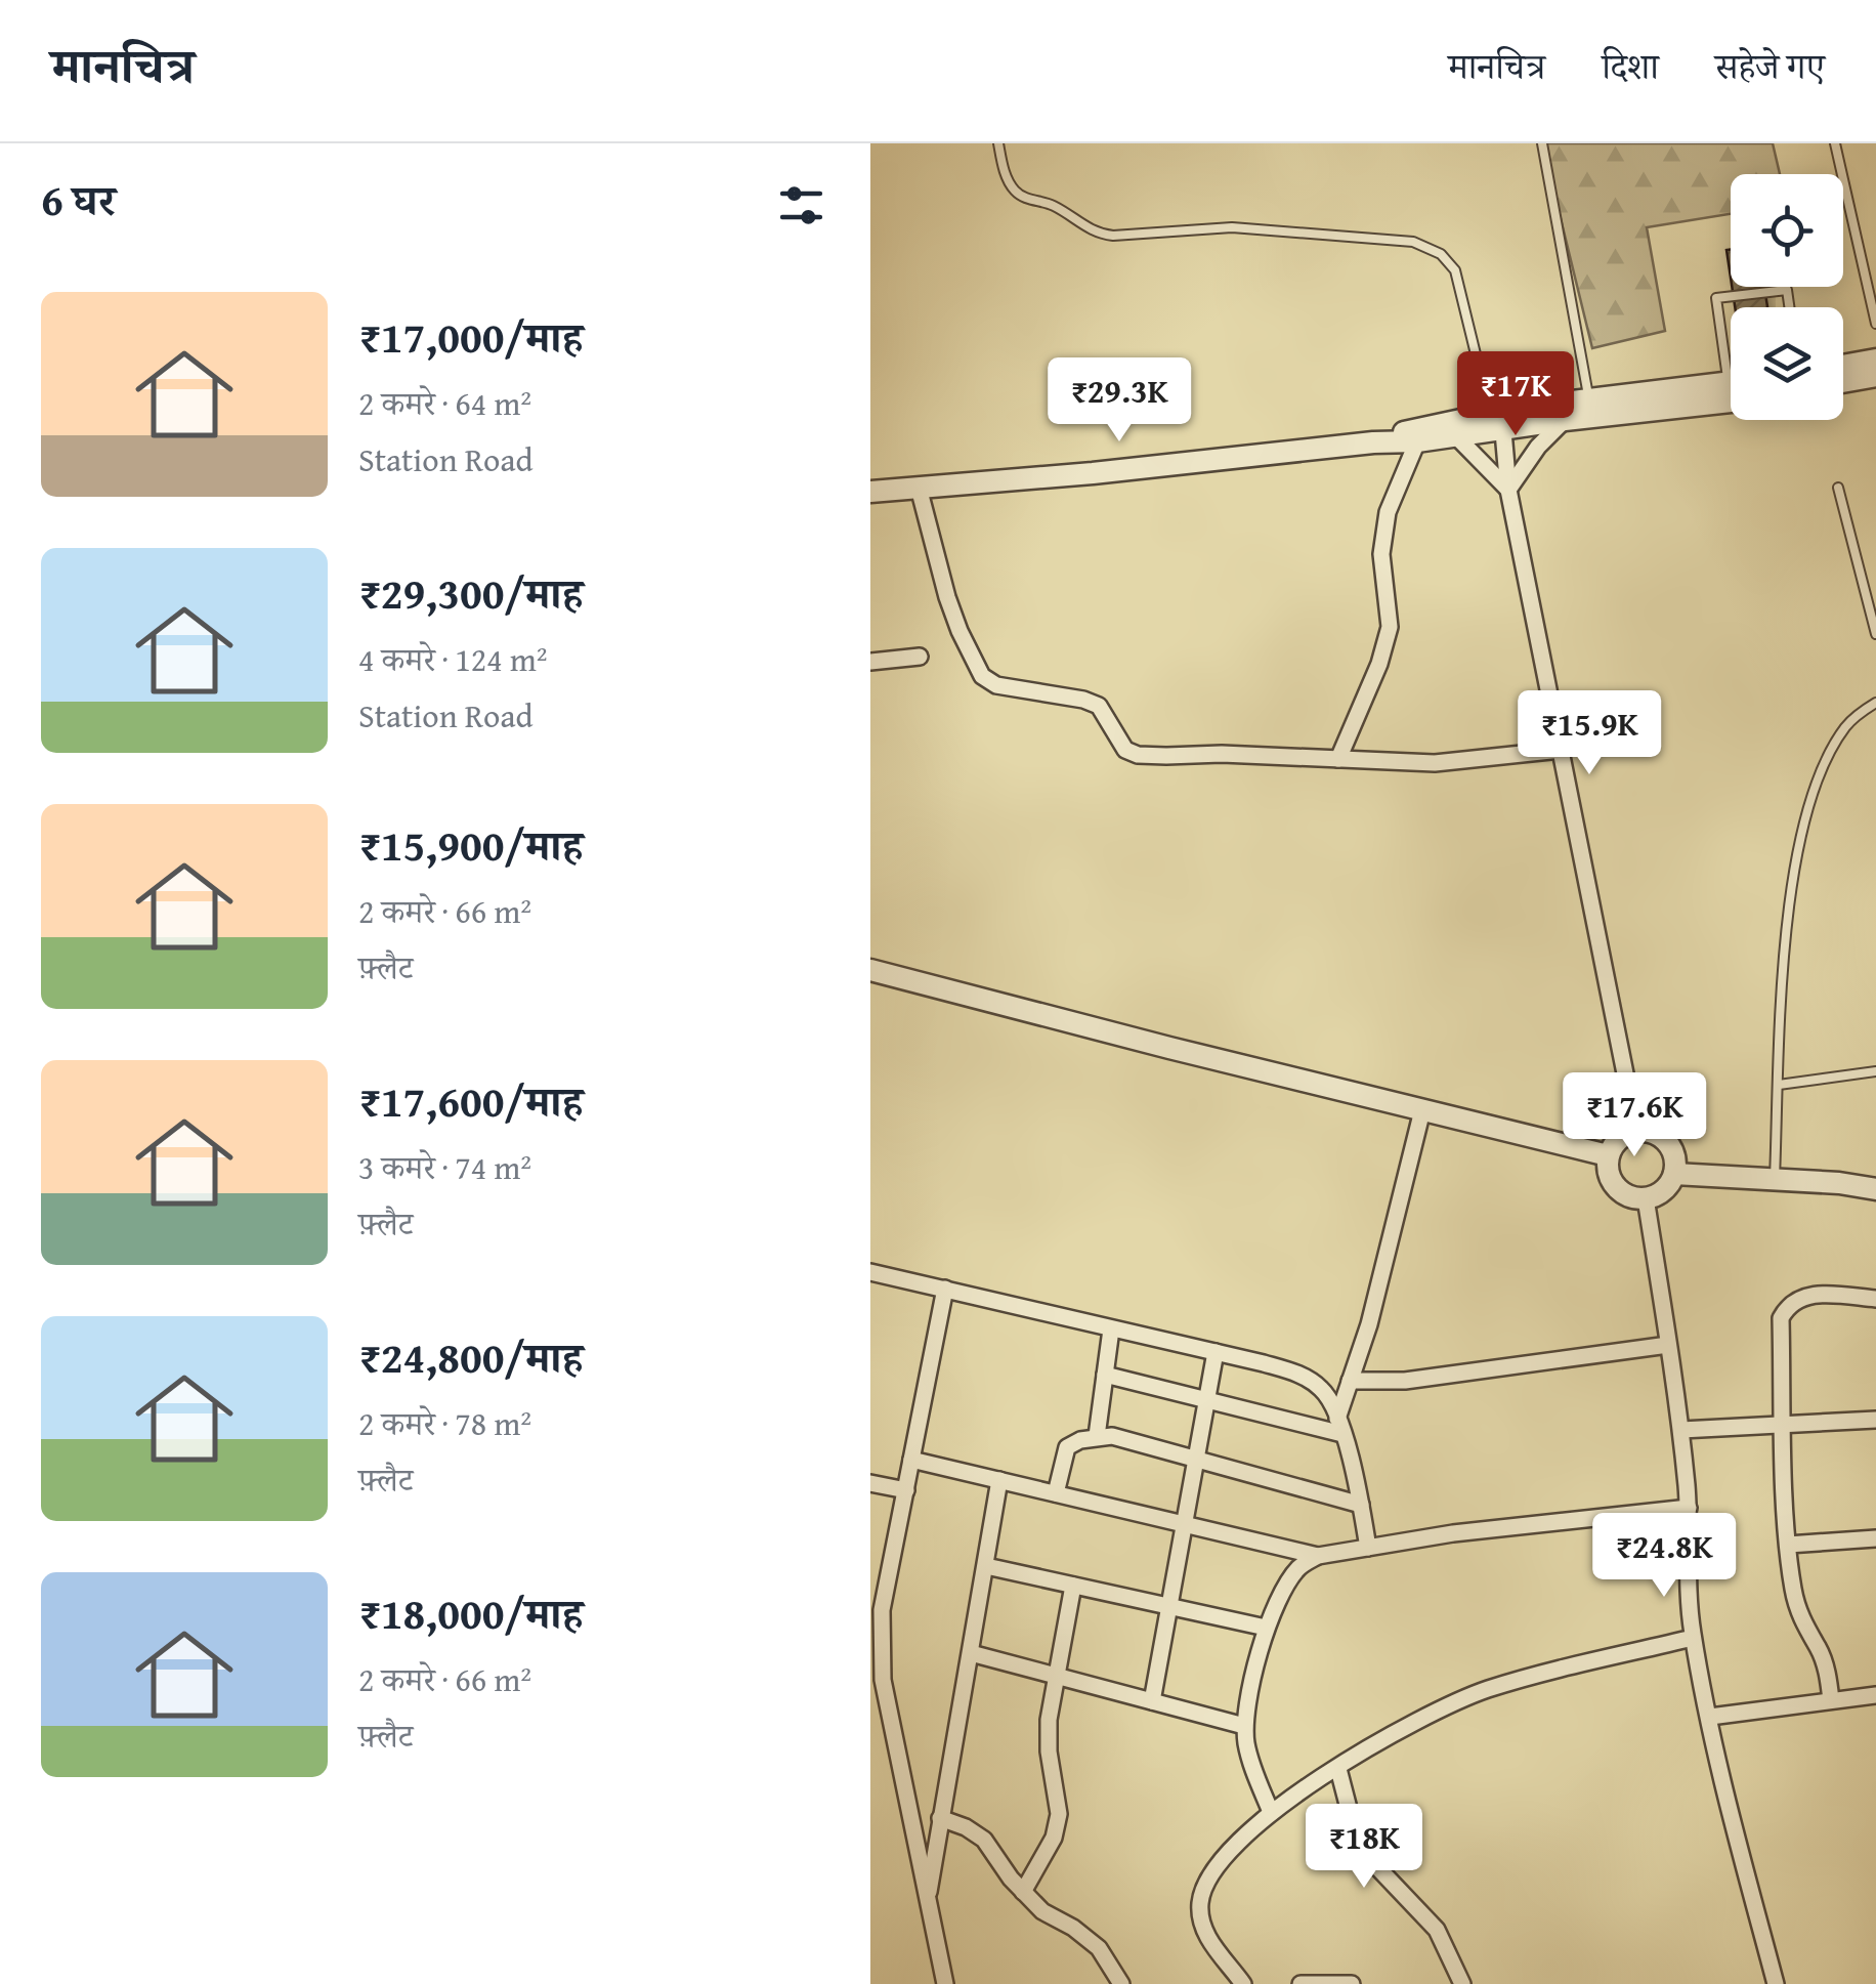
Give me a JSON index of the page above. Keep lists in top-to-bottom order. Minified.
{"page":{"header":"मानचित्र","nav":["मानचित्र","दिशा","सहेजे गए"],"heading":"6 घर","list":[{"name":"₹17,000/माह","note":"2 कमरे · 64 m² · Station Road"},{"name":"₹29,300/माह","note":"4 कमरे · 124 m² · Station Road"},{"name":"₹15,900/माह","note":"2 कमरे · 66 m² · फ़्लैट"},{"name":"₹17,600/माह","note":"3 कमरे · 74 m² · फ़्लैट"},{"name":"₹24,800/माह","note":"2 कमरे · 78 m² · फ़्लैट"},{"name":"₹18,000/माह","note":"2 कमरे · 66 m² · फ़्लैट"}],"price":["₹17K","₹29.3K","₹15.9K","₹17.6K","₹24.8K","₹18K"]}}
